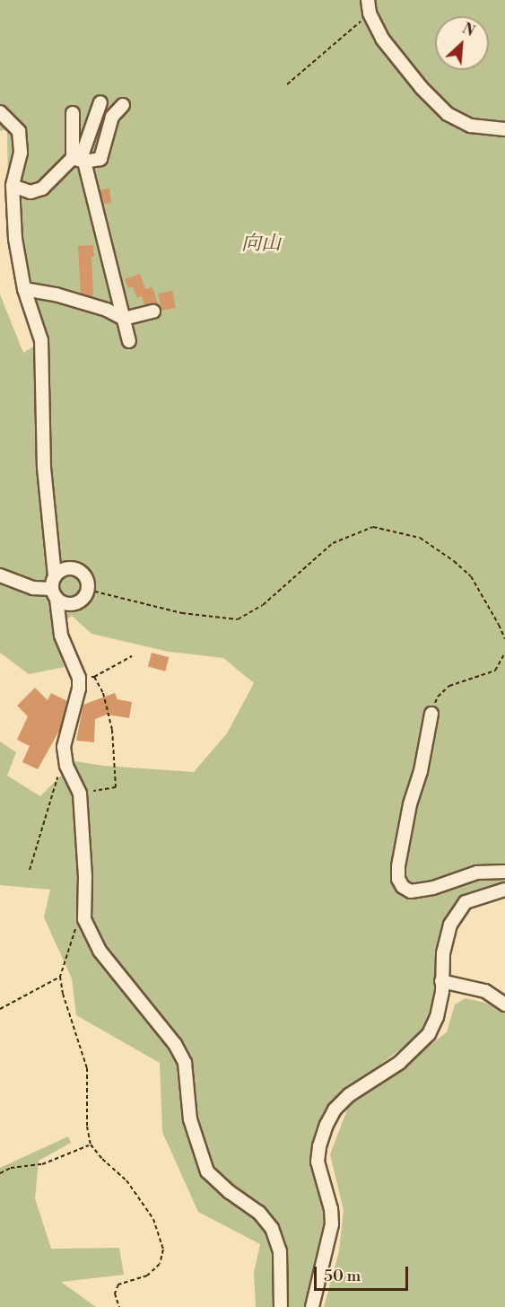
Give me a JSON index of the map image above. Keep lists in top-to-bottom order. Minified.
{"parks":["向山"],"scale_bar":"50 m","north":"top right"}
